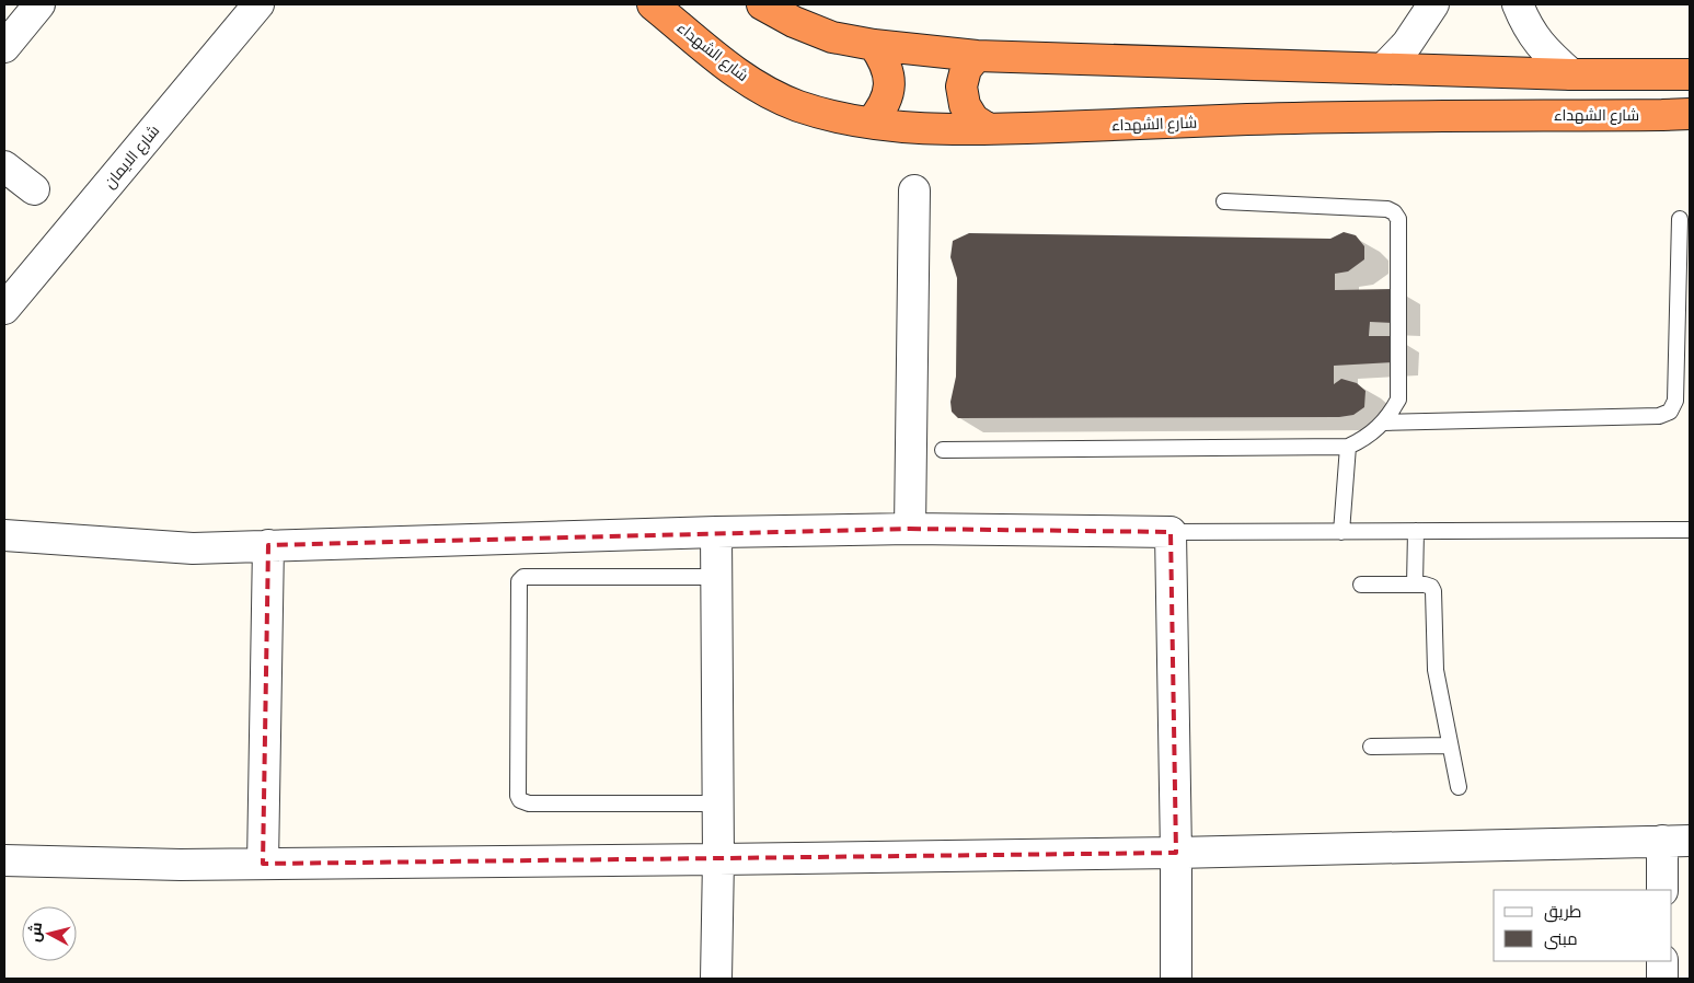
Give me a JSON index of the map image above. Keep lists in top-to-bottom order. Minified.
{"streets":{"highway":["شارع الشهداء"],"street":["شارع الايمان"]},"legend":["طريق","مبنى"],"north":"left"}
